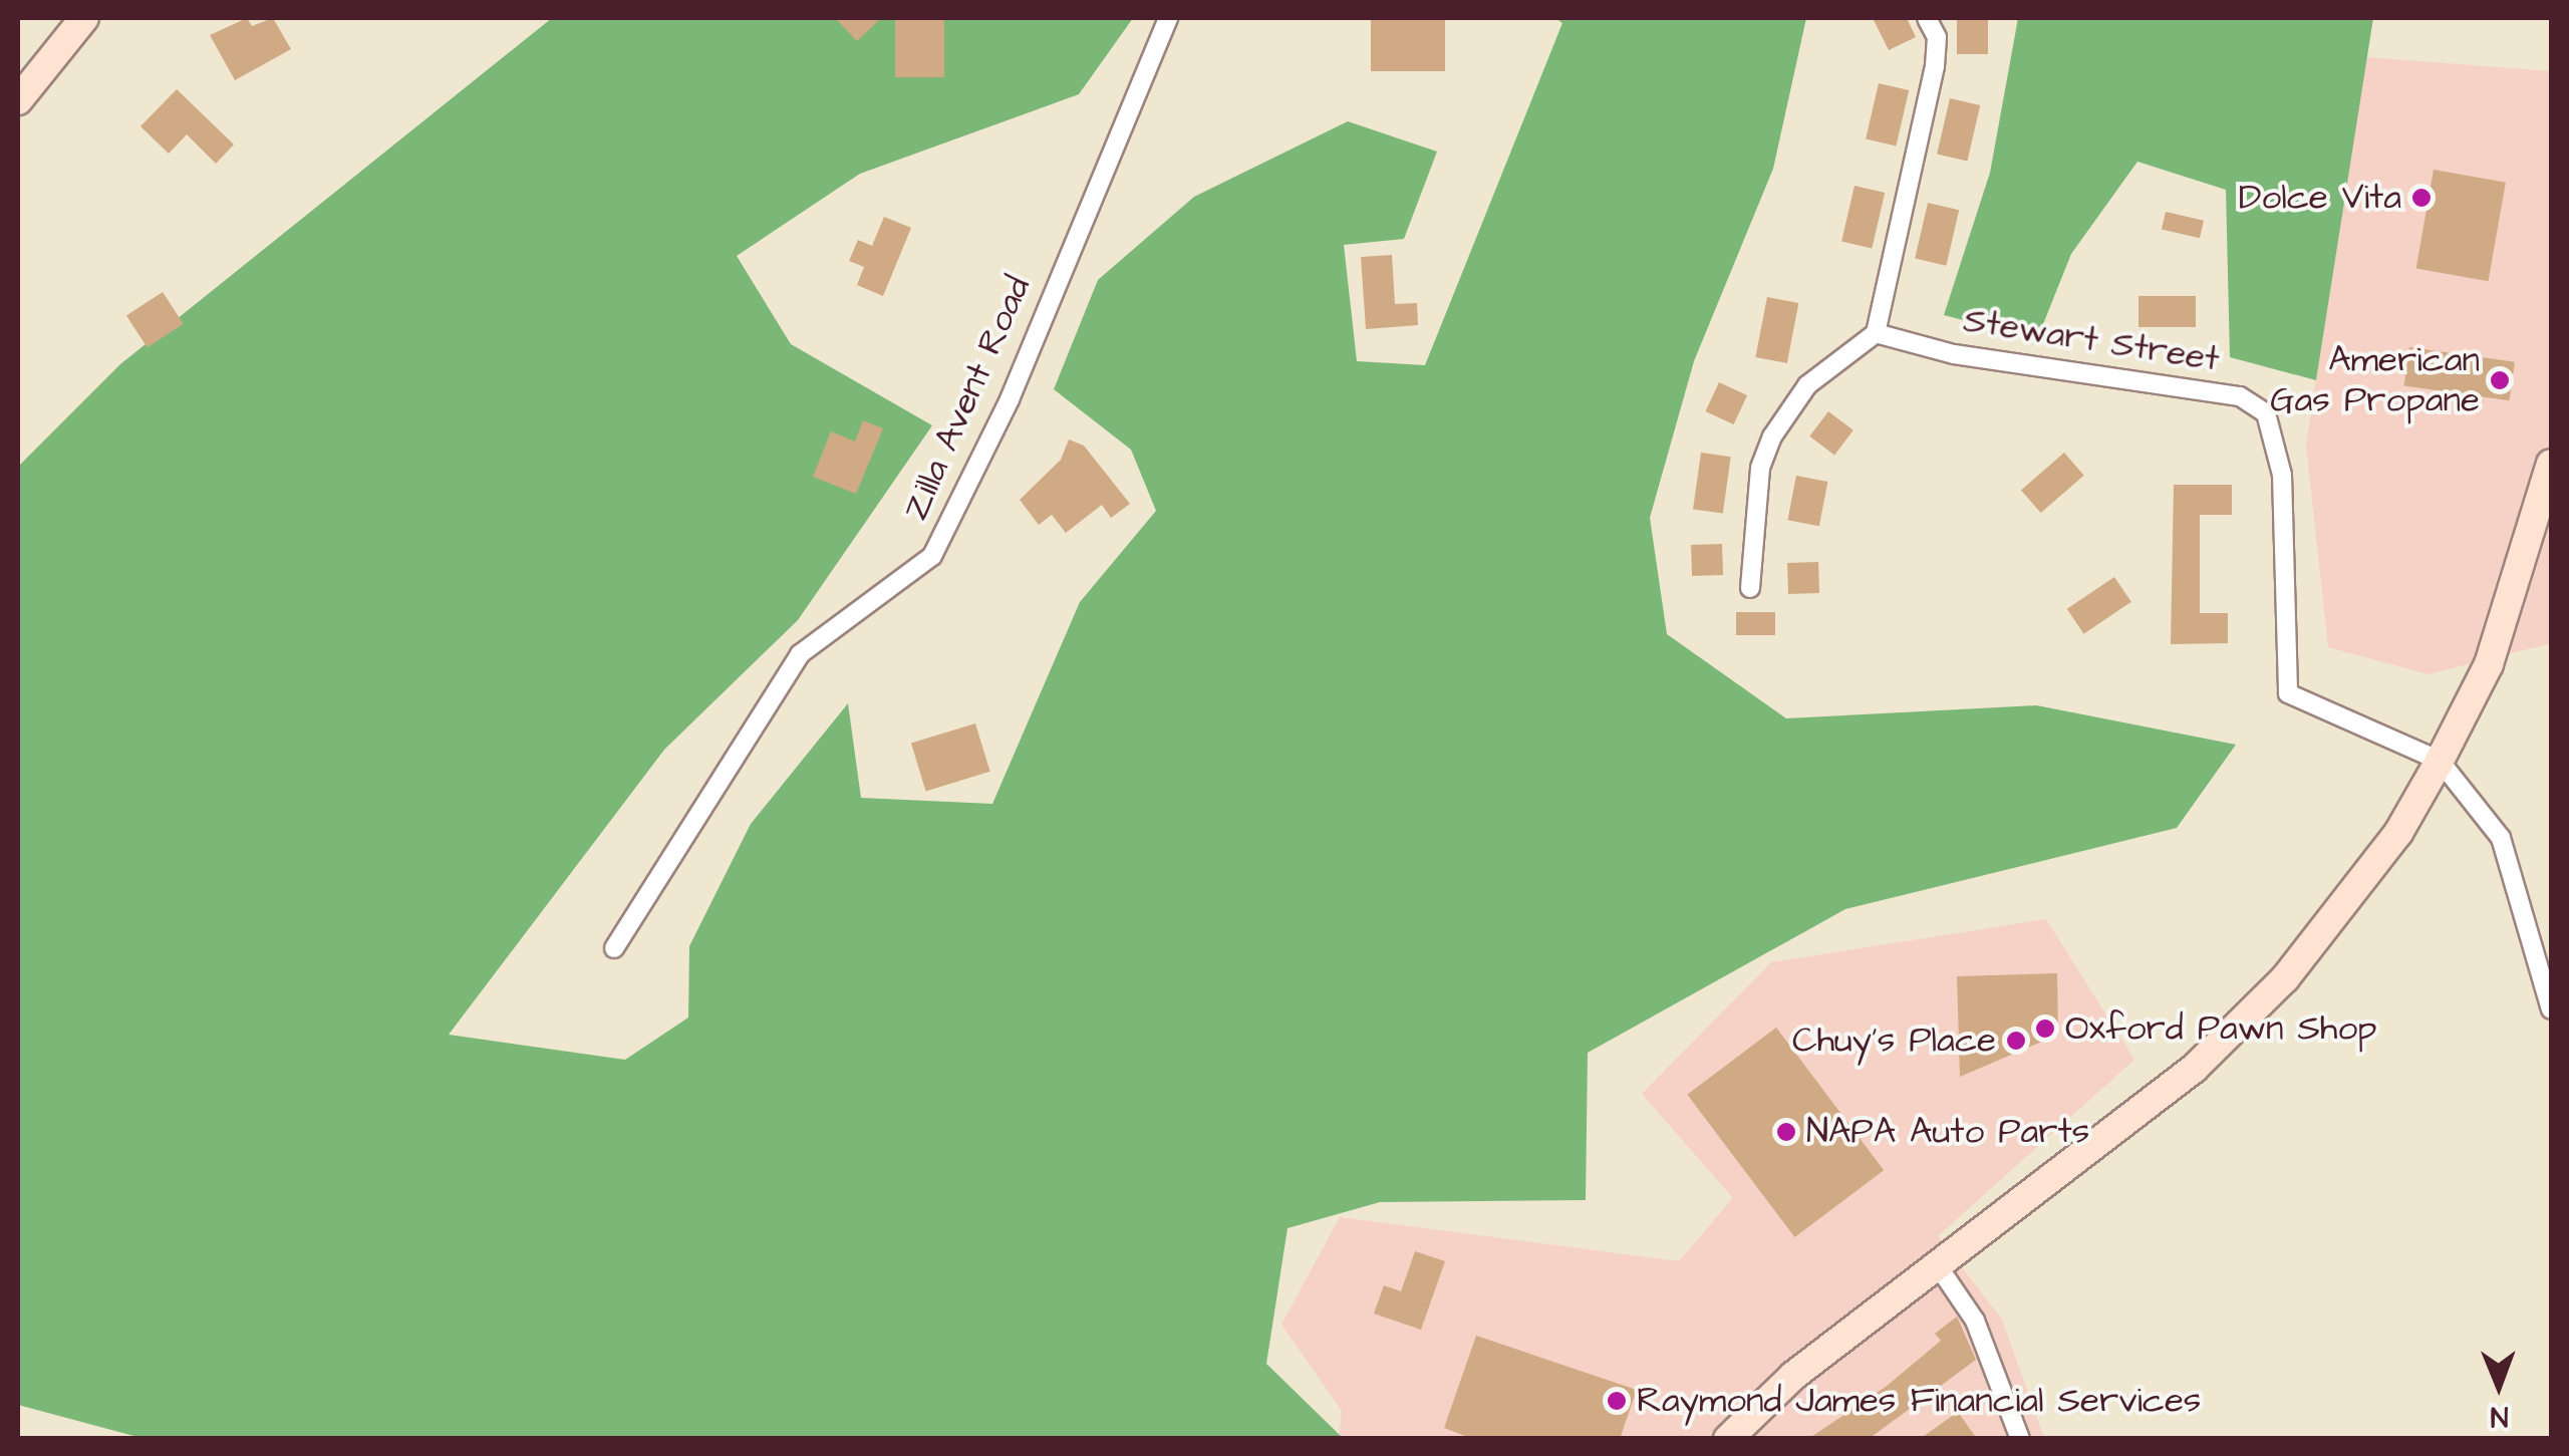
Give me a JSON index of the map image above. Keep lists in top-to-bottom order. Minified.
{"streets":{"street":["Stewart Street","Zilla Avent Road"]},"places":["Dolce Vita","American Gas Propane","Oxford Pawn Shop","Chuy's Place","NAPA Auto Parts","Raymond James Financial Services"],"north":"bottom"}
